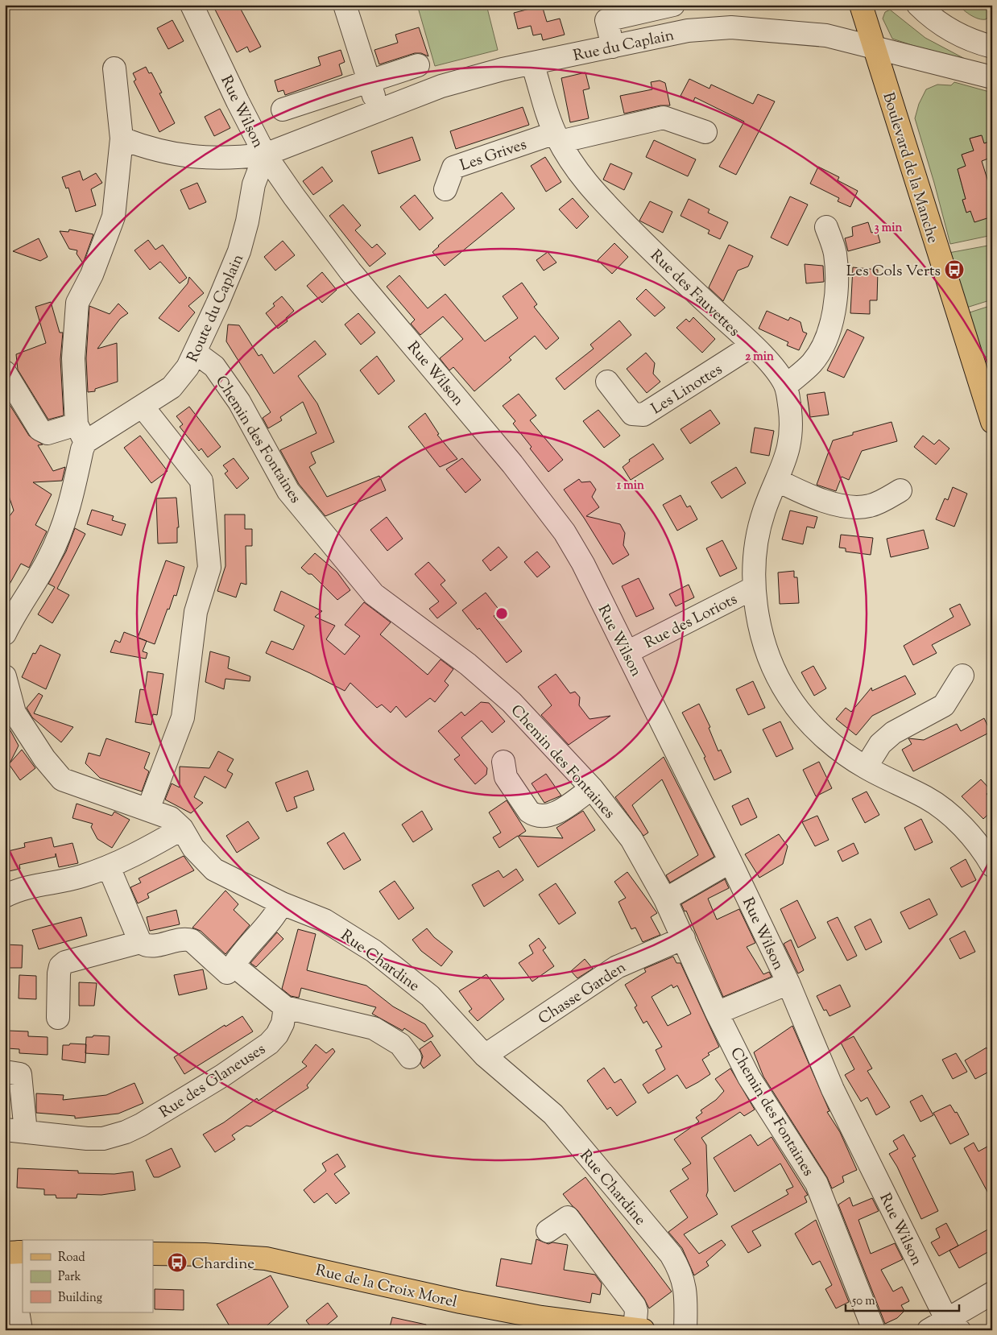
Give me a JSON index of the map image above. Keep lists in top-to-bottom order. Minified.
{"streets":{"main road":["Boulevard de la Manche","Rue de la Croix Morel"],"street":["Rue du Caplain","Rue Wilson","Les Grives","Rue des Fauvettes","Route du Caplain","Les Linottes","Chemin des Fontaines","Rue des Loriots","Rue Chardine","Chasse Garden","Rue des Glaneuses"]},"crossings":[["Rue du Caplain","Rue Wilson"],["Rue du Caplain","Boulevard de la Manche"],["Rue du Caplain","Rue des Fauvettes"],["Rue du Caplain","Route du Caplain"],["Rue Wilson","Route du Caplain"],["Rue Wilson","Rue des Loriots"],["Les Grives","Rue des Fauvettes"],["Rue des Fauvettes","Les Linottes"],["Route du Caplain","Chemin des Fontaines"],["Chemin des Fontaines","Chasse Garden"],["Rue Chardine","Chasse Garden"]],"places":{"bus stop":["Les Cols Verts","Chardine"]},"legend":["Road","Park","Building"],"scale_bar":"50 m","rings":["3 min","2 min","1 min"]}
